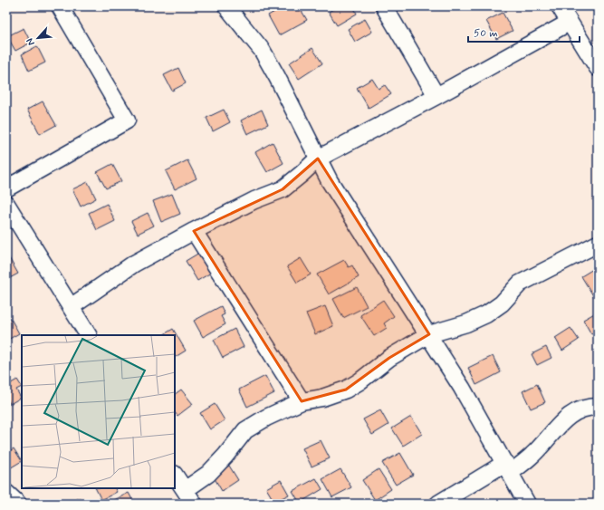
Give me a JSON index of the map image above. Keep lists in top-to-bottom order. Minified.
{"scale_bar":"50 m","north":"bottom left"}
